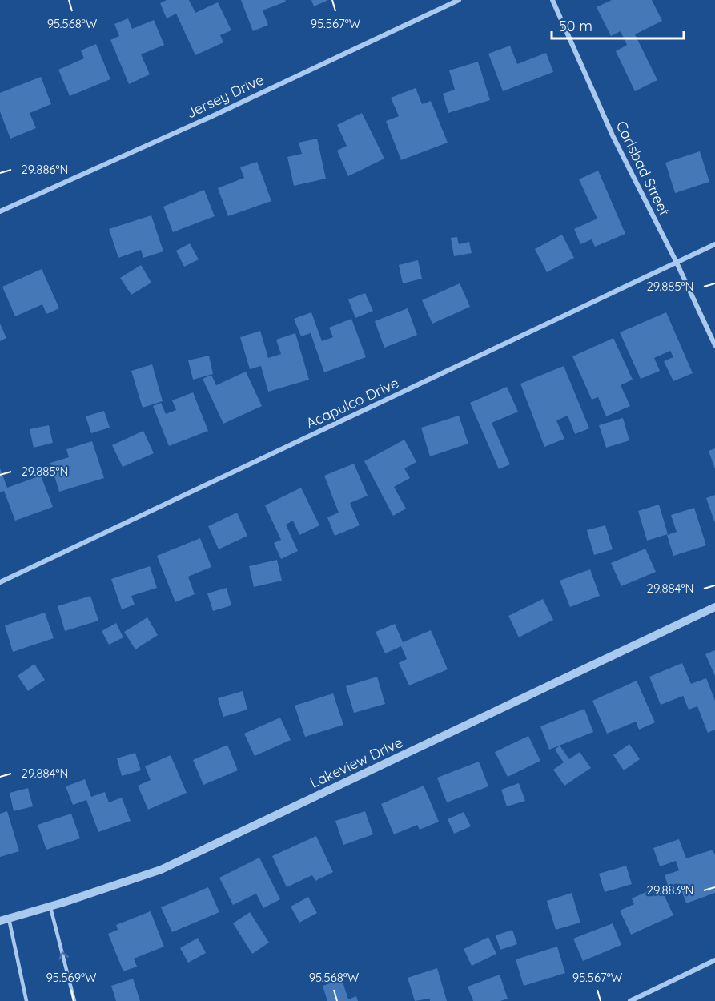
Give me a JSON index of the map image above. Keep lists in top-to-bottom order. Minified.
{"streets":{"street":["Jersey Drive","Carlsbad Street","Acapulco Drive","Lakeview Drive"]},"crossings":[["Carlsbad Street","Acapulco Drive"]],"scale_bar":"50 m","coordinates":["95.568°W","95.567°W","29.886°N","29.885°N","29.884°N","29.883°N","95.569°W"]}
